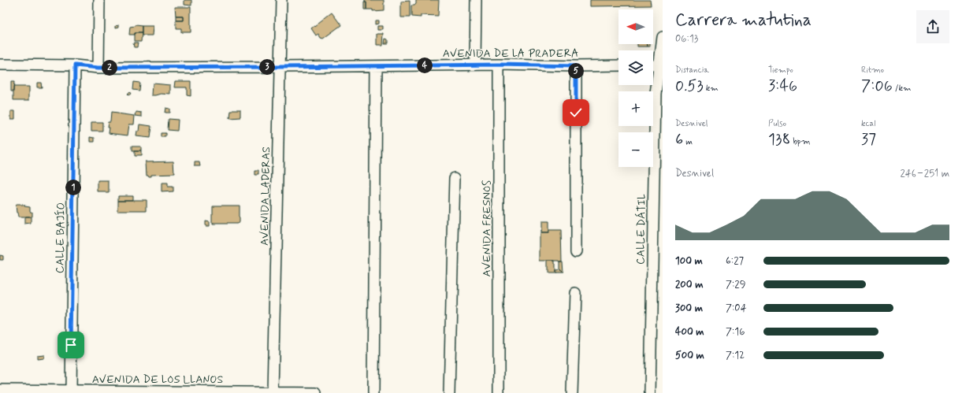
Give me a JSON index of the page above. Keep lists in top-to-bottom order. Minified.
{"streets":{"street":["AVENIDA DE LA PRADERA","AVENIDA LADERAS","AVENIDA FRESNOS","CALLE DÁTIL","CALLE BAJÍO","AVENIDA DE LOS LLANOS"]},"crossings":[["AVENIDA DE LA PRADERA","AVENIDA LADERAS"],["AVENIDA DE LA PRADERA","AVENIDA FRESNOS"],["AVENIDA DE LA PRADERA","CALLE BAJÍO"],["AVENIDA LADERAS","AVENIDA DE LOS LLANOS"],["CALLE BAJÍO","AVENIDA DE LOS LLANOS"]],"north":"left","page":{"heading":["Carrera matutina","06:13"],"map_buttons":["+","−"],"stats":[["Distancia","0.53 km"],["Tiempo","3:46"],["Ritmo","7:06 /km"],["Desnivel","6 m"],["Pulso","138 bpm"],["kcal","37"]],"pins":["4","3","2","5","1"],"chart":["Desnivel","246–251 m"],"list":[{"name":"100 m","note":"6:27"},{"name":"200 m","note":"7:29"},{"name":"300 m","note":"7:04"},{"name":"400 m","note":"7:16"},{"name":"500 m","note":"7:12"}]}}
